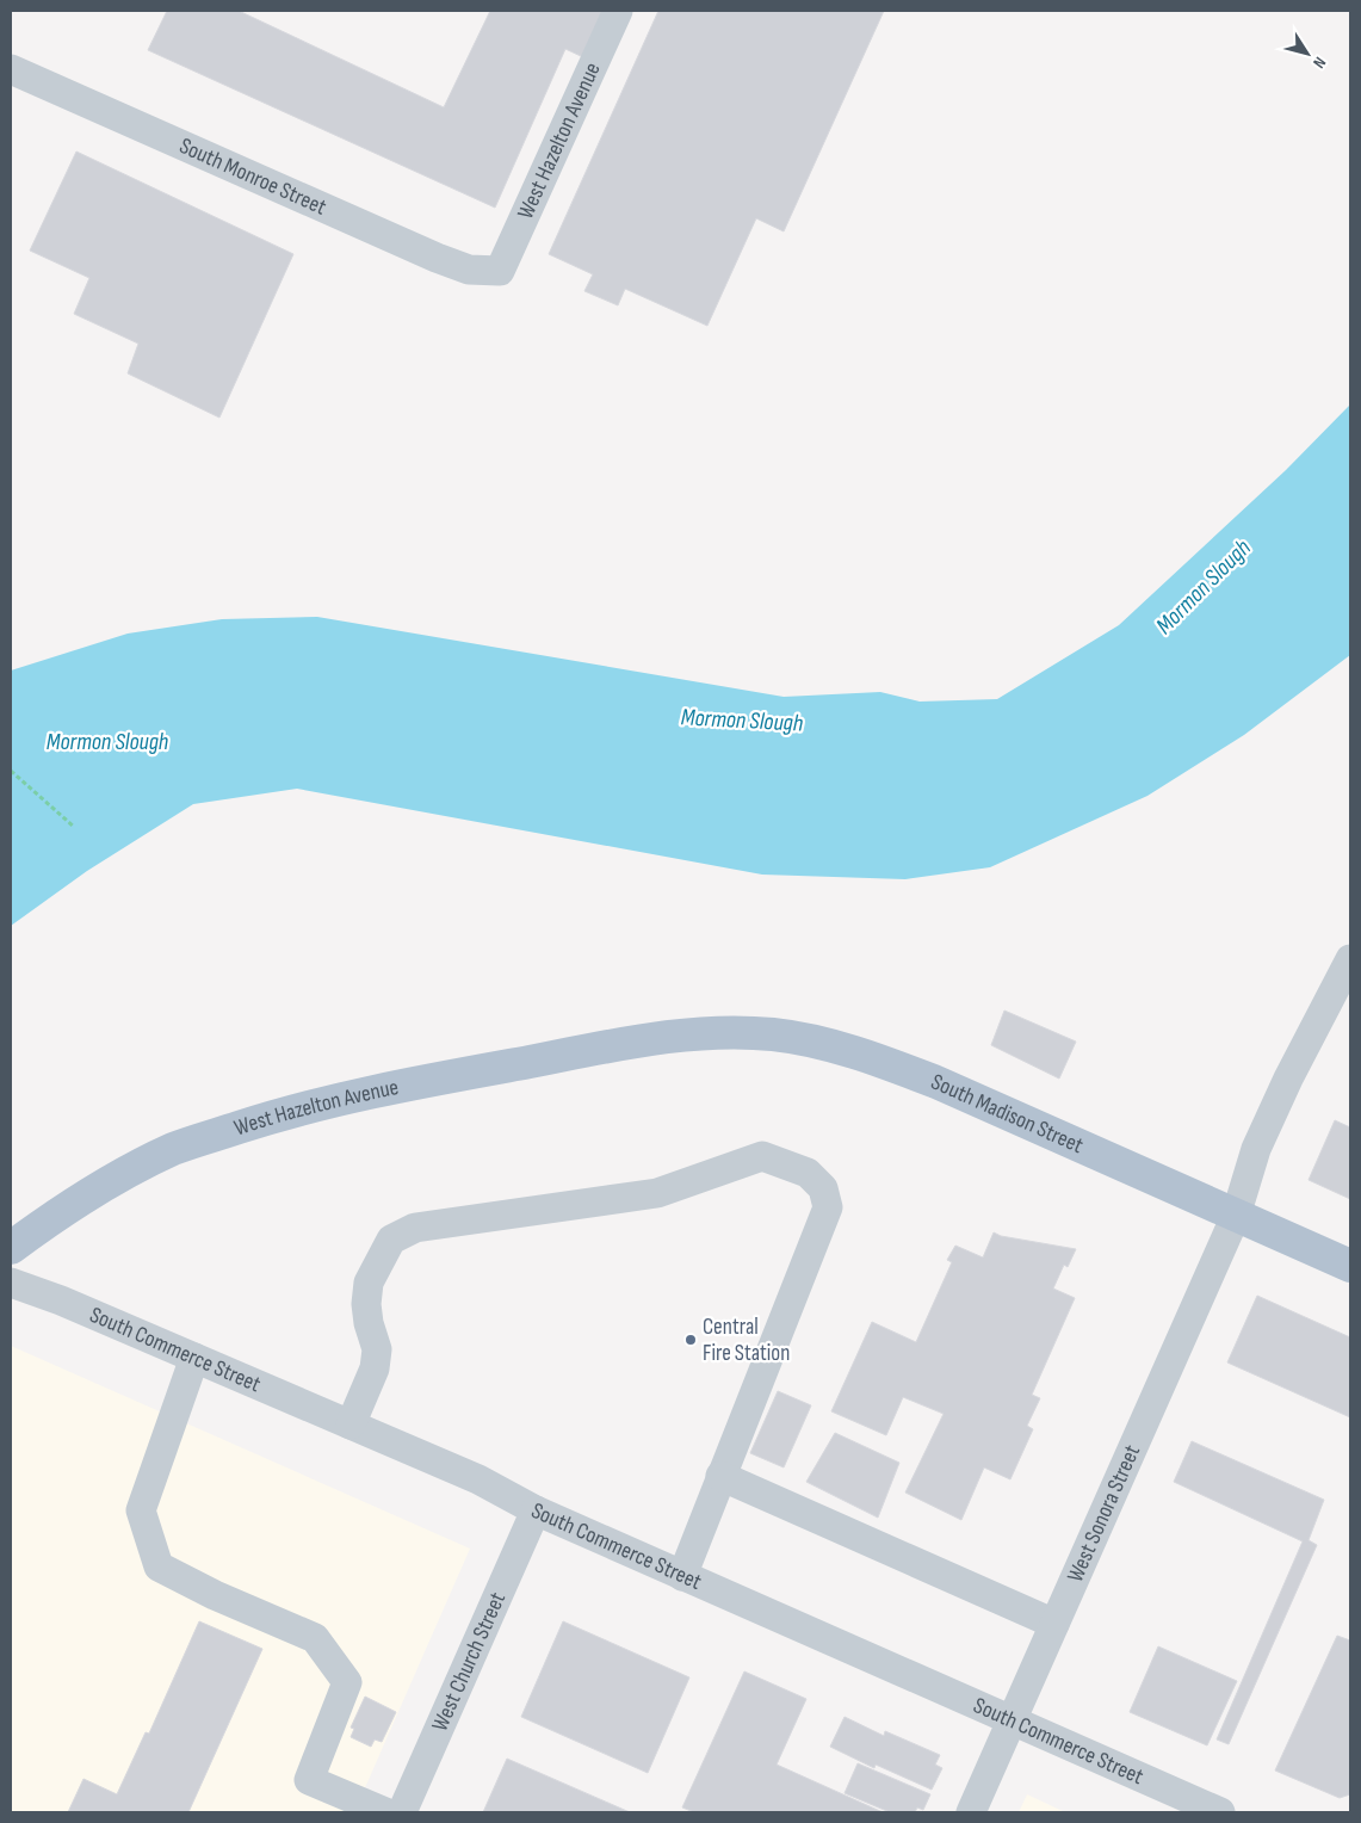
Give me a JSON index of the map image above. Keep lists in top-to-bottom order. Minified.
{"streets":{"main road":["West Hazelton Avenue","South Madison Street"],"street":["South Monroe Street","South Commerce Street","West Sonora Street","West Church Street"]},"crossings":[["West Hazelton Avenue","South Monroe Street"],["West Hazelton Avenue","South Madison Street"],["South Madison Street","West Sonora Street"],["South Commerce Street","West Sonora Street"],["South Commerce Street","West Church Street"]],"water":["Mormon Slough"],"places":["Central Fire Station"],"north":"bottom right"}
